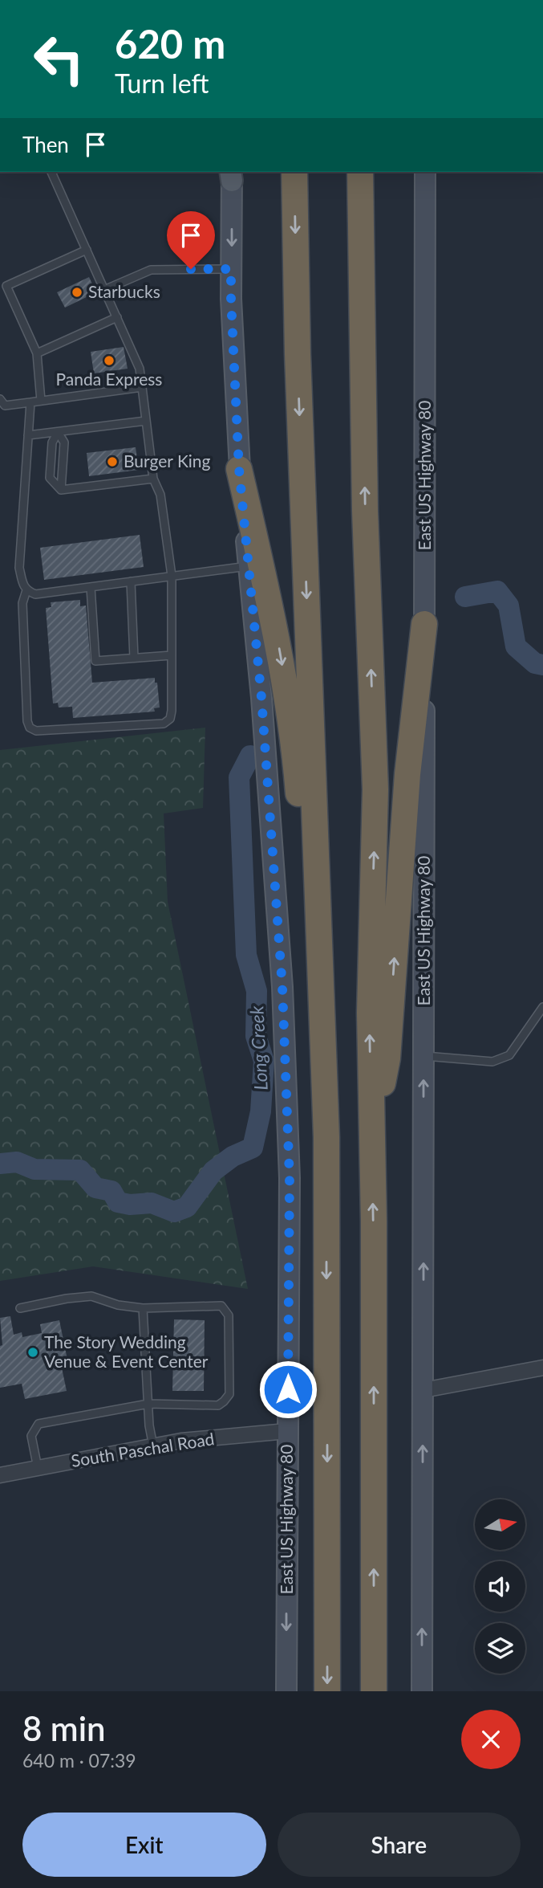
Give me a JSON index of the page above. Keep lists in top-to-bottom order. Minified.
{"streets":{"main road":["East US Highway 80"],"street":["South Paschal Road"]},"crossings":[["East US Highway 80","South Paschal Road"]],"water":["Long Creek"],"places":["Starbucks","Panda Express","Burger King","The Story Wedding Venue & Event Center"],"north":"right","page":{"turn":["620 m","Turn left"],"then":"Then","heading":["8 min","640 m · 07:39"],"buttons":["Exit","Share"]}}
